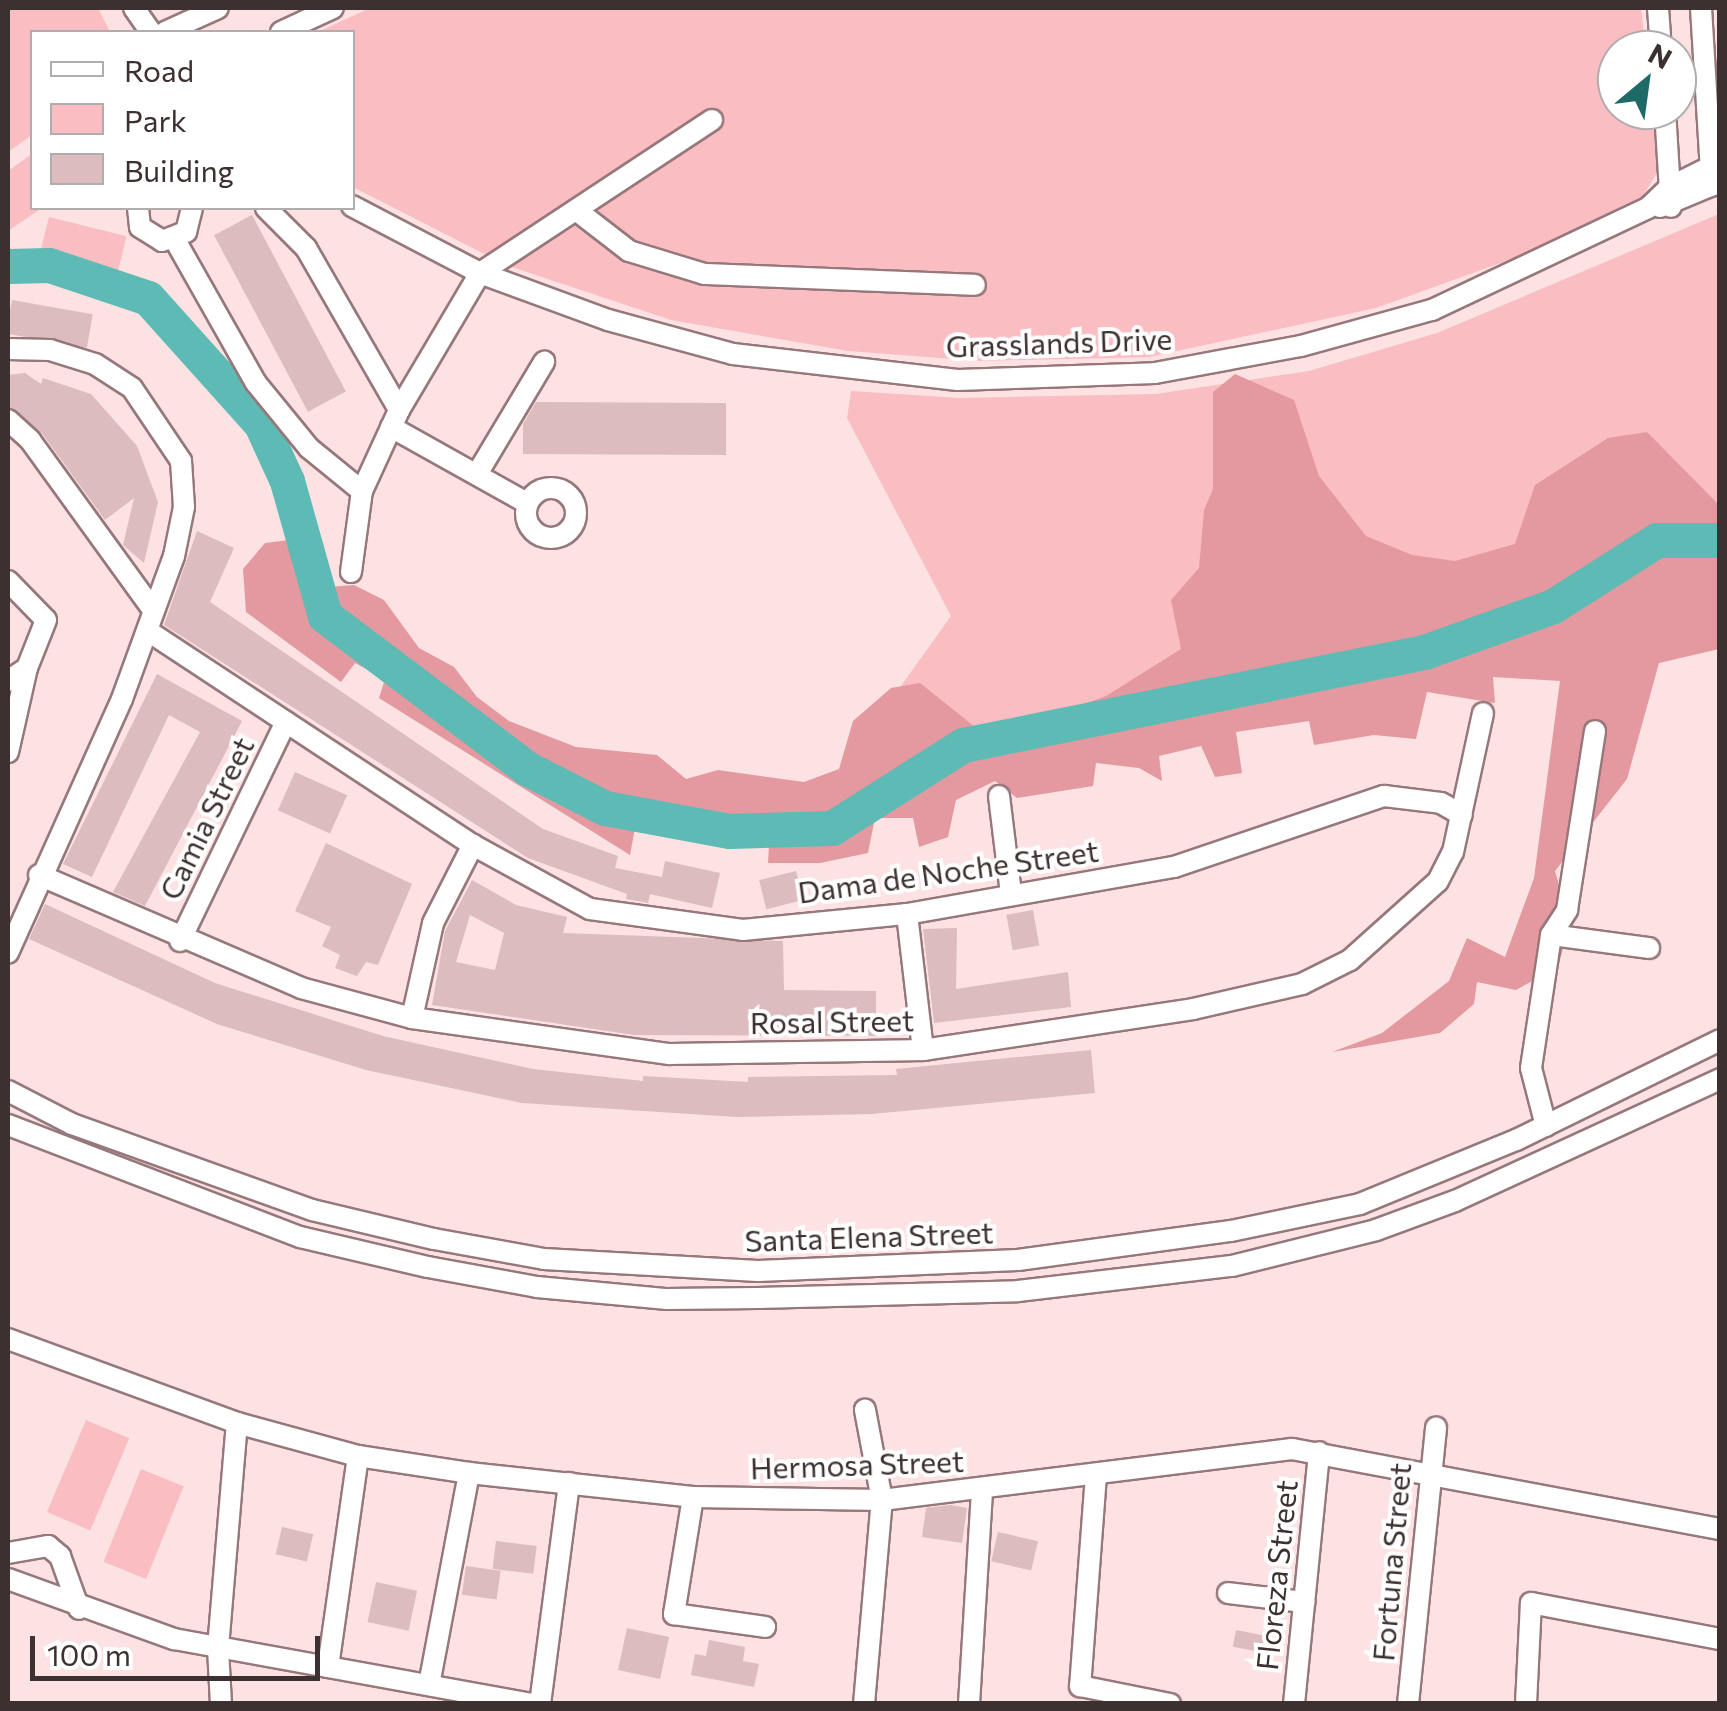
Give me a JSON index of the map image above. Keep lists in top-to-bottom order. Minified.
{"streets":{"street":["Grasslands Drive","Camia Street","Dama de Noche Street","Rosal Street","Santa Elena Street","Hermosa Street","Fortuna Street","Floreza Street"]},"crossings":[["Camia Street","Dama de Noche Street"],["Camia Street","Rosal Street"],["Dama de Noche Street","Rosal Street"],["Hermosa Street","Fortuna Street"],["Hermosa Street","Floreza Street"]],"legend":["Road","Park","Building"],"scale_bar":"100 m","north":"top right"}
